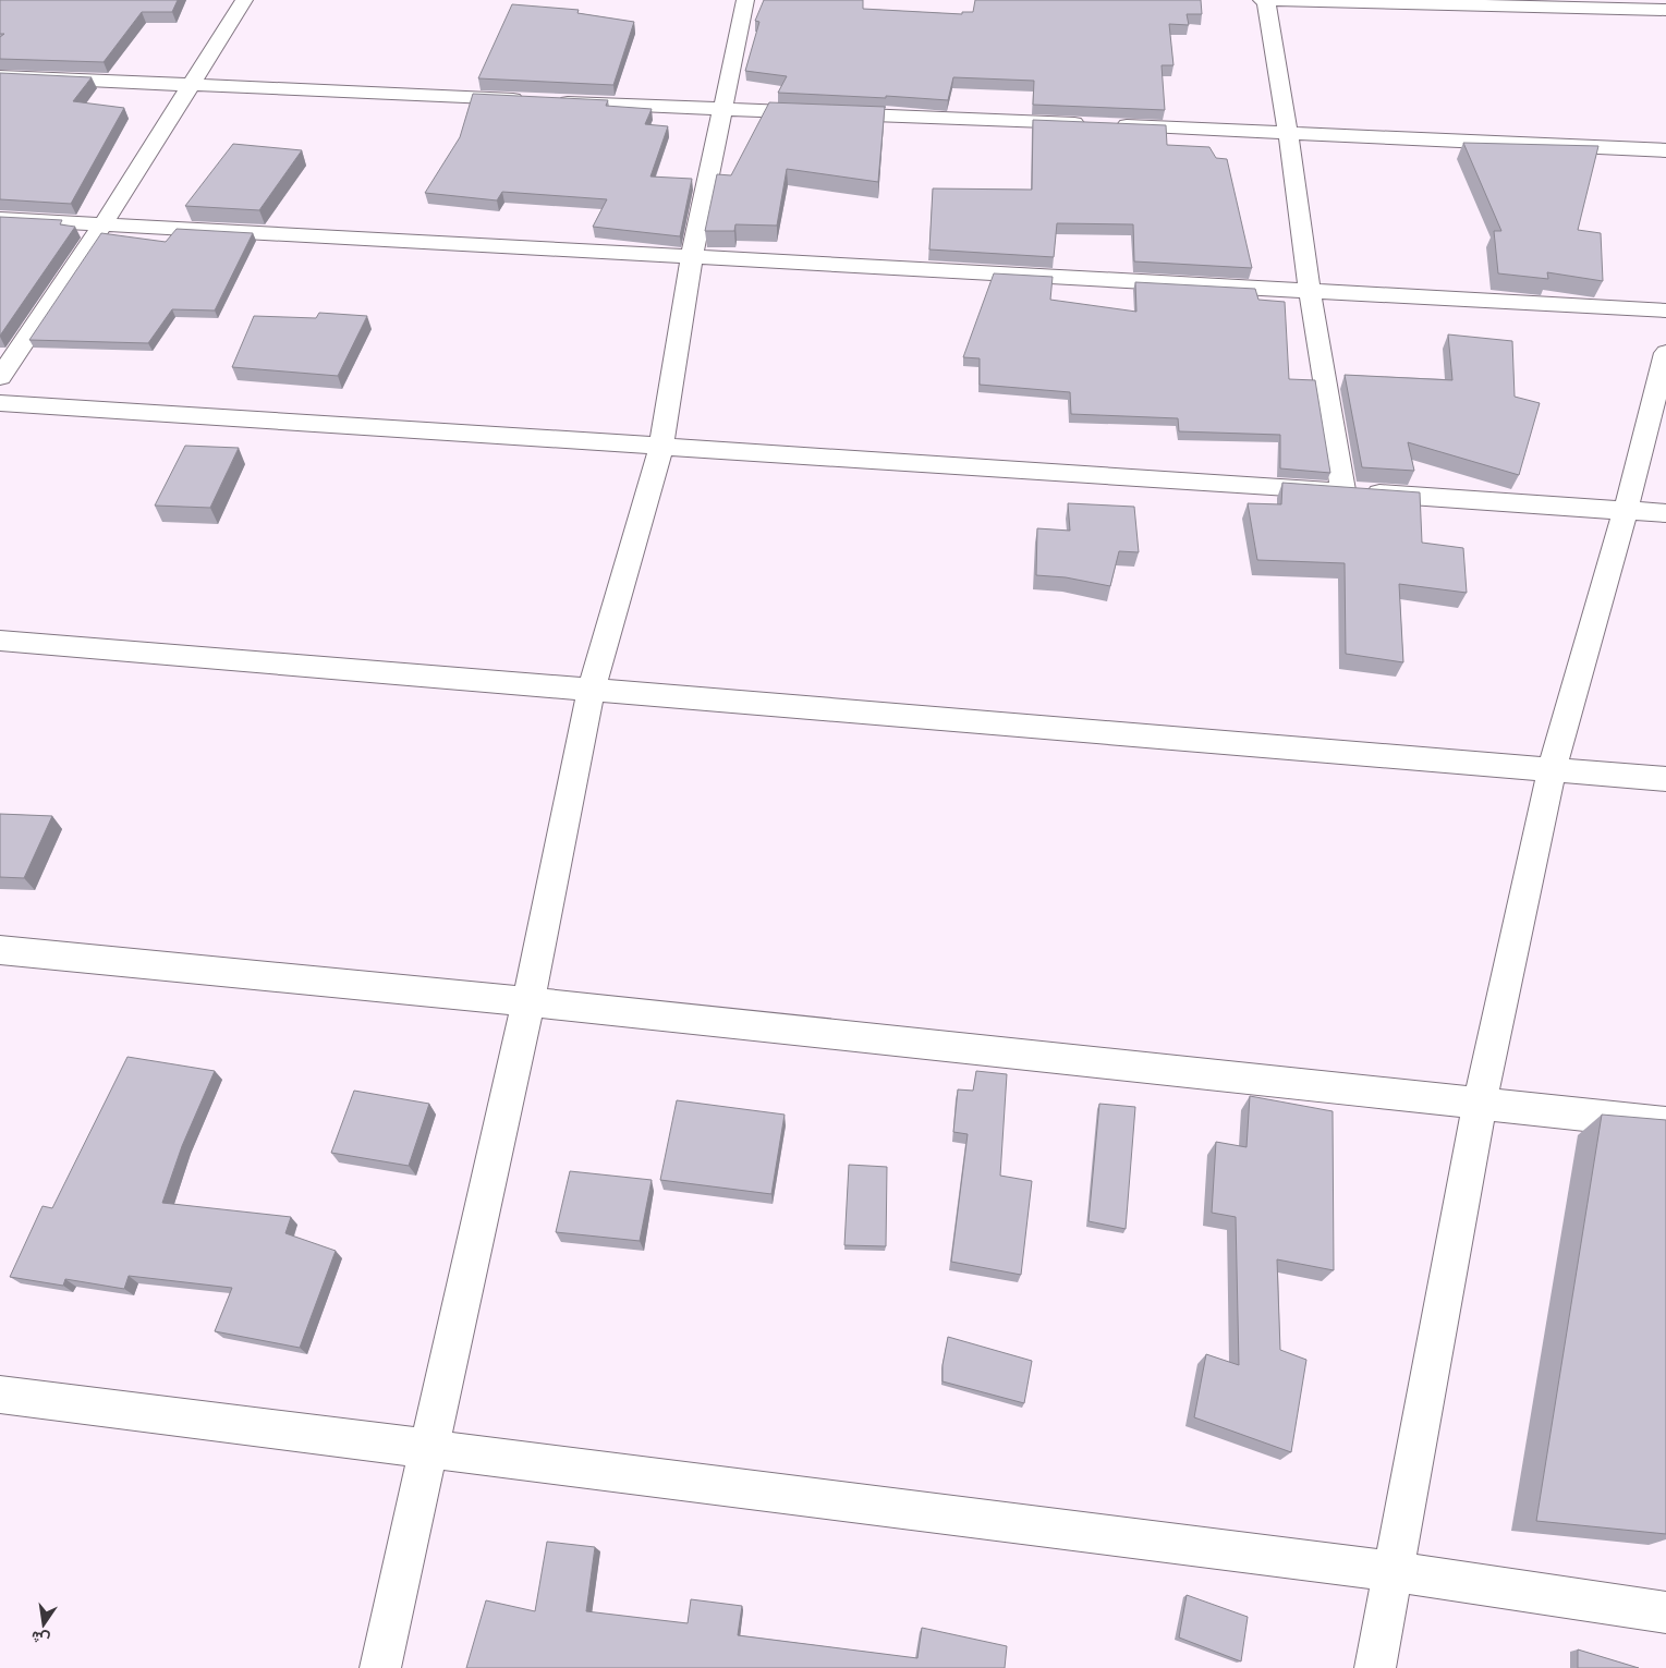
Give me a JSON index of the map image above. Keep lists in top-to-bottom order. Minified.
{"north":"bottom"}
